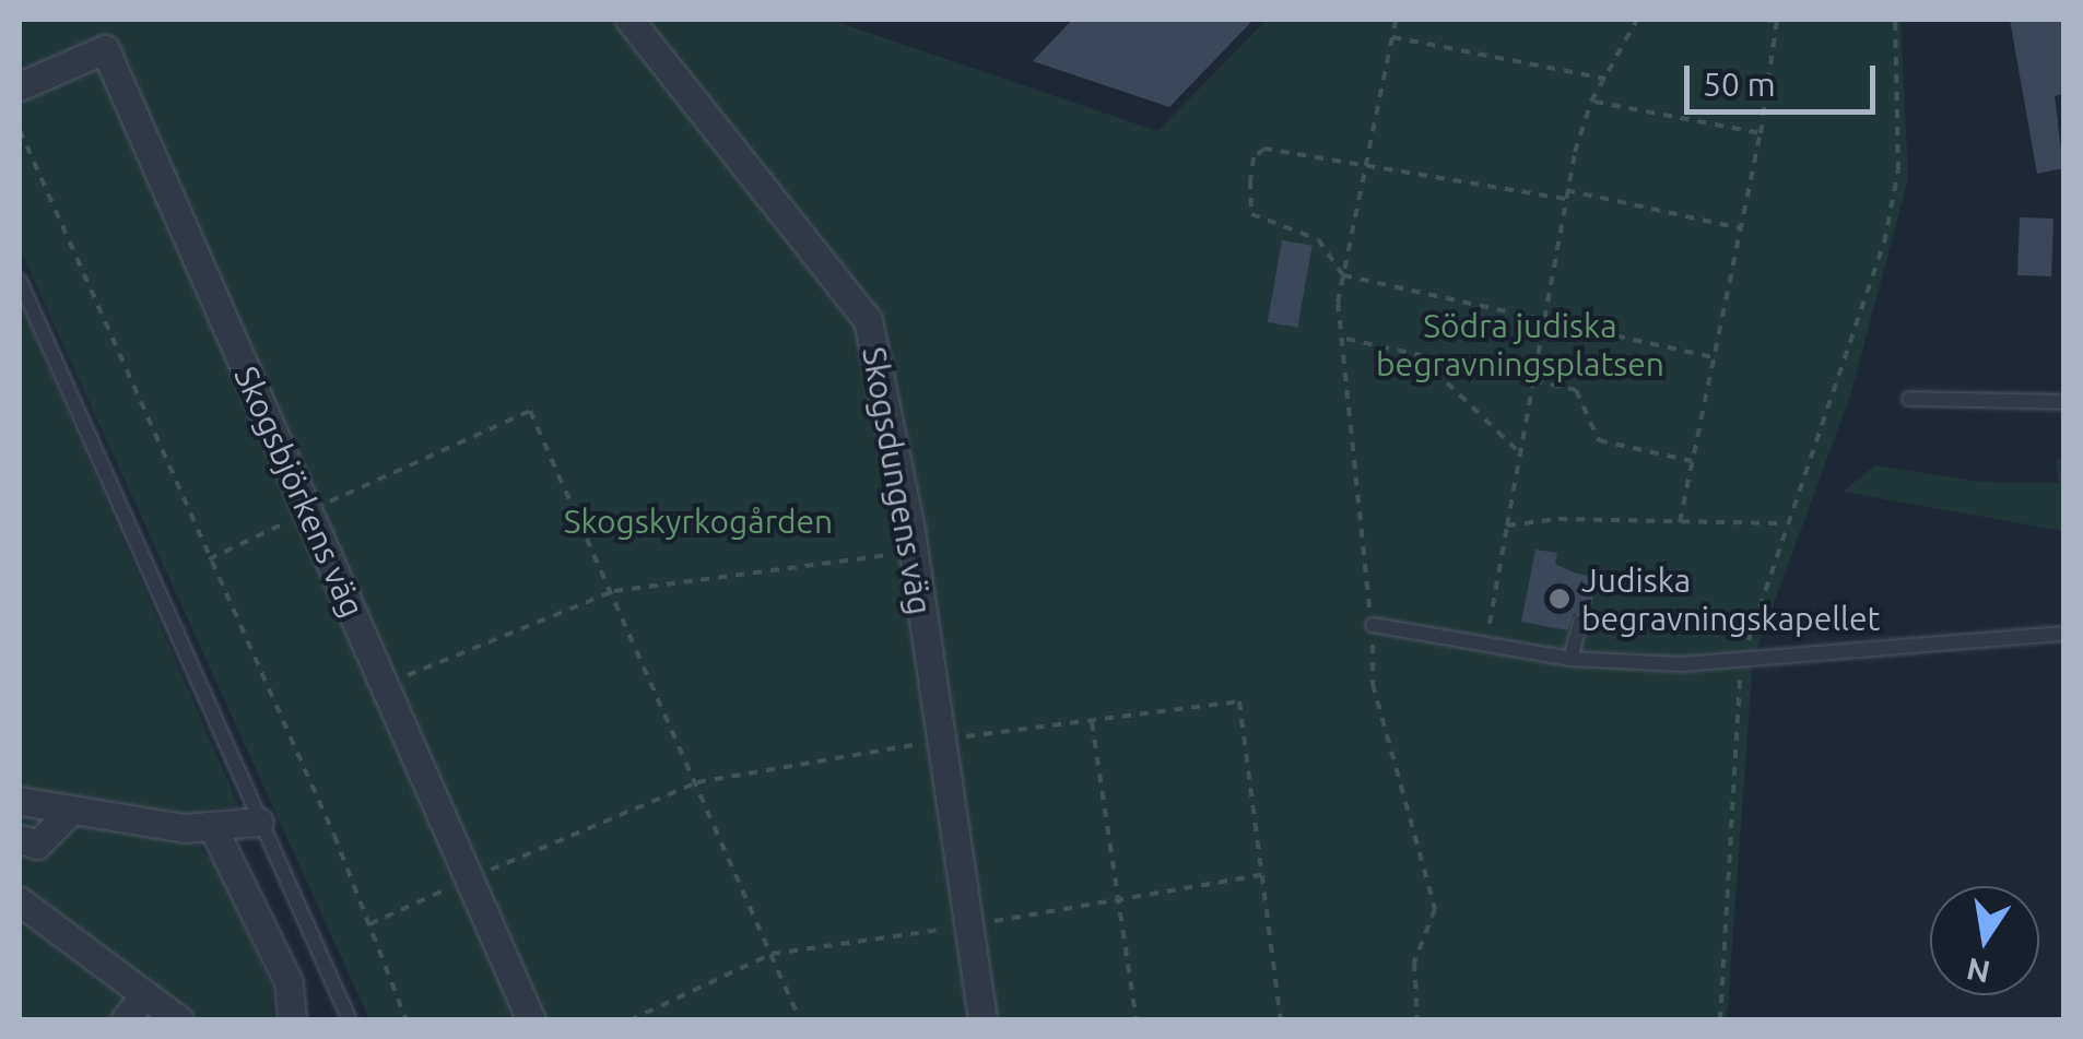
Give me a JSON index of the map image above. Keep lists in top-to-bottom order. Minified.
{"streets":{"street":["Skogsdungens väg","Skogsbjörkens väg"]},"parks":["Södra judiska begravningsplatsen","Skogskyrkogården"],"places":["Judiska begravningskapellet"],"scale_bar":"50 m","north":"bottom"}
